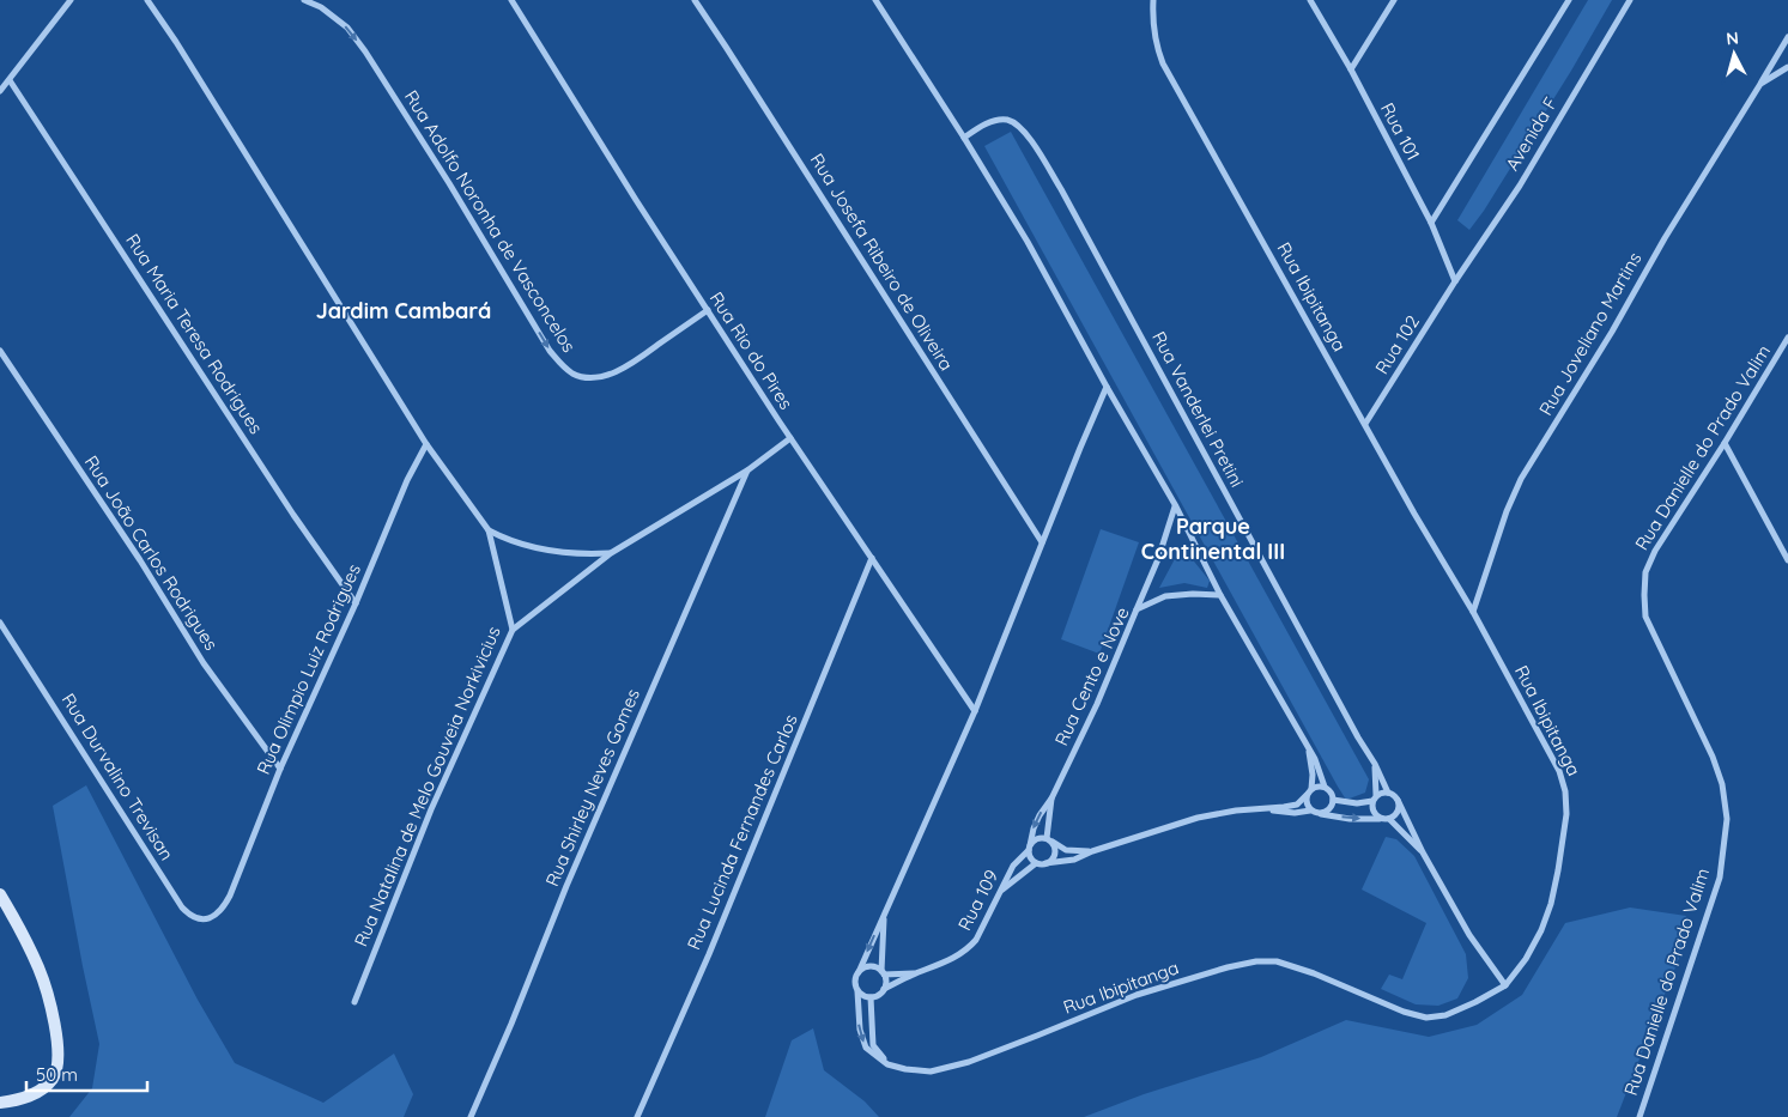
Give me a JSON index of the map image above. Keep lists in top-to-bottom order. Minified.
{"streets":{"street":["Rua 101","Avenida F","Rua Adolfo Noronha de Vasconcelos","Rua Josefa Ribeiro de Oliveira","Rua Ibipitanga","Rua Maria Teresa Rodrigues","Rua Joveliano Martins","Rua 102","Rua Rio do Pires","Rua Vanderlei Pretini","Rua Danielle do Prado Valim","Rua João Carlos Rodrigues","Rua Olimpio Luiz Rodrigues","Rua Cento e Nove","Rua Durvalino Trevisan","Rua Natalina de Melo Gouveia Norkivicius","Rua Shirley Neves Gomes","Rua Lucinda Fernandes Carlos","Rua 109"]},"crossings":[["Rua 101","Avenida F"],["Rua 101","Rua 102"],["Avenida F","Rua 102"],["Rua Adolfo Noronha de Vasconcelos","Rua Rio do Pires"],["Rua Ibipitanga","Rua Joveliano Martins"],["Rua Ibipitanga","Rua 102"],["Rua Ibipitanga","Rua 109"],["Rua Maria Teresa Rodrigues","Rua Olimpio Luiz Rodrigues"],["Rua Rio do Pires","Rua Lucinda Fernandes Carlos"],["Rua João Carlos Rodrigues","Rua Olimpio Luiz Rodrigues"],["Rua Olimpio Luiz Rodrigues","Rua Durvalino Trevisan"],["Rua Olimpio Luiz Rodrigues","Rua Natalina de Melo Gouveia Norkivicius"],["Rua Cento e Nove","Rua 109"]],"one_way":["Rua Adolfo Noronha de Vasconcelos"],"districts":["Jardim Cambará","Parque Continental III"],"scale_bar":"50 m","north":"top"}
